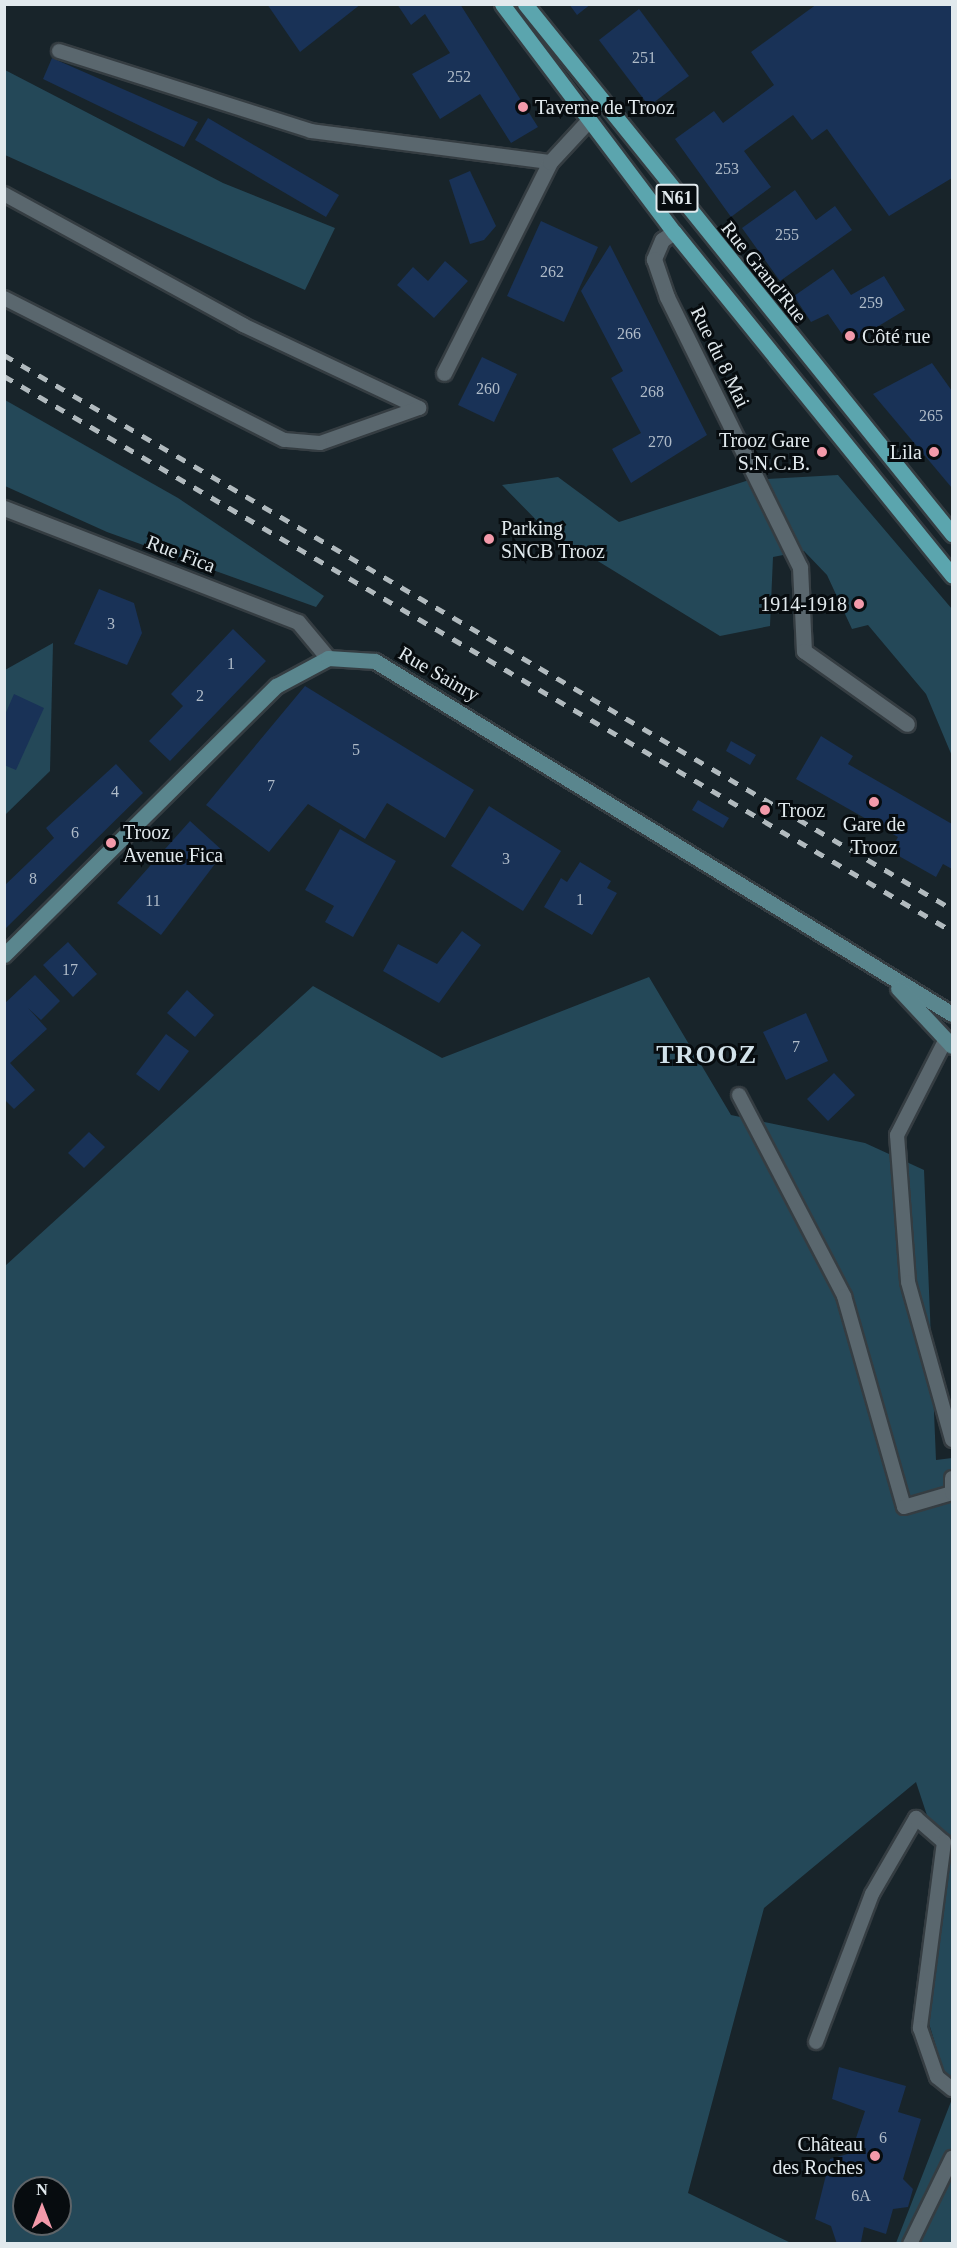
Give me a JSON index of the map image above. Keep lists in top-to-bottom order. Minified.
{"streets":{"main road":["N61","Rue Grand'Rue"],"street":["Rue du 8 Mai","Rue Fica","Rue Sainry"]},"crossings":[["N61","Rue du 8 Mai"],["Rue Fica","Rue Sainry"]],"districts":["TROOZ"],"places":["Taverne de Trooz","Côté rue","Trooz Gare S.N.C.B.","Lila","Parking SNCB Trooz","1914-1918","Gare de Trooz","Trooz","Trooz Avenue Fica","Château des Roches"],"house_numbers":["251","252","253","255","262","259","266","260","268","265","270","3","1","2","5","7","4","6","3","8","1","11","17","7","6","6A"],"north":"top"}
